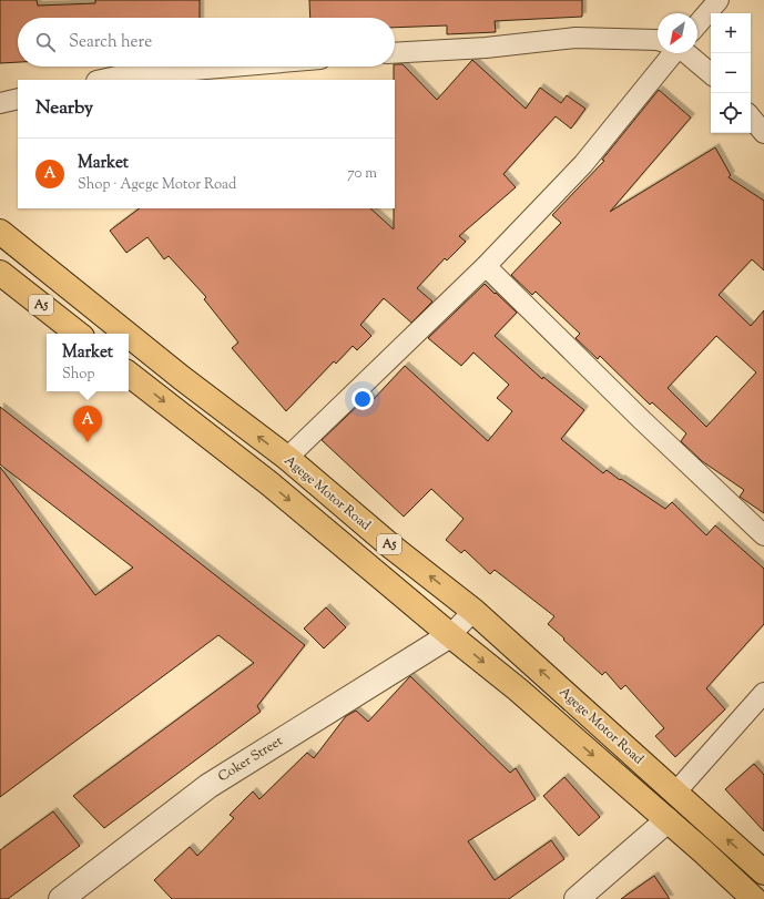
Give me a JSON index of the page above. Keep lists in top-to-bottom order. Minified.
{"streets":{"highway":["A5","Agege Motor Road"],"street":["Coker Street"]},"crossings":[["Agege Motor Road","Coker Street"]],"north":"bottom left","page":{"map_buttons":["+","−"],"search":"Search here","heading":"Nearby","list":[{"mark":"A","name":"Market","note":"Shop · Agege Motor Road","value":"70 m"}],"popup":["Market","Shop"],"pins":"A"}}
